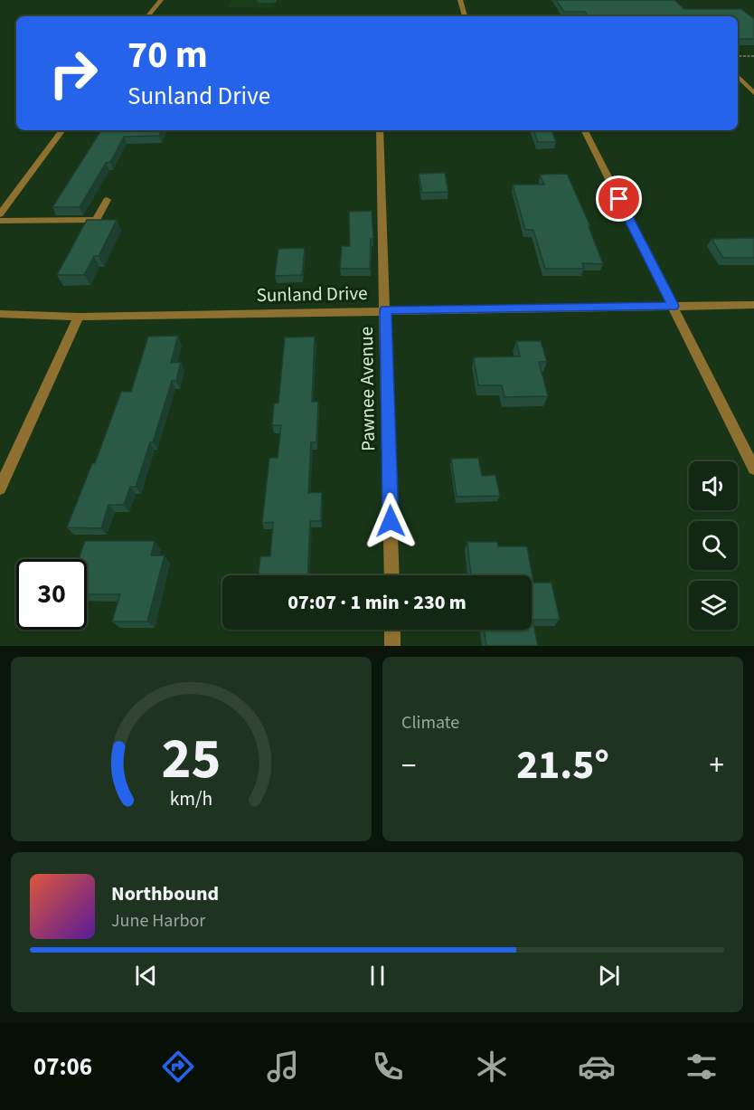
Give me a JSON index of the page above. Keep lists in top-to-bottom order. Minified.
{"streets":{"street":["Sunland Drive","Pawnee Avenue"]},"crossings":[["Sunland Drive","Pawnee Avenue"]],"page":{"turn":["70 m","Sunland Drive"],"limit":"30","trip":"07:07 · 1 min · 230 m","tile":"Climate","heat":["−","21.5°","+"],"song":["Northbound","June Harbor"],"tabs":"07:06","gauge":["25","km/h"]}}
